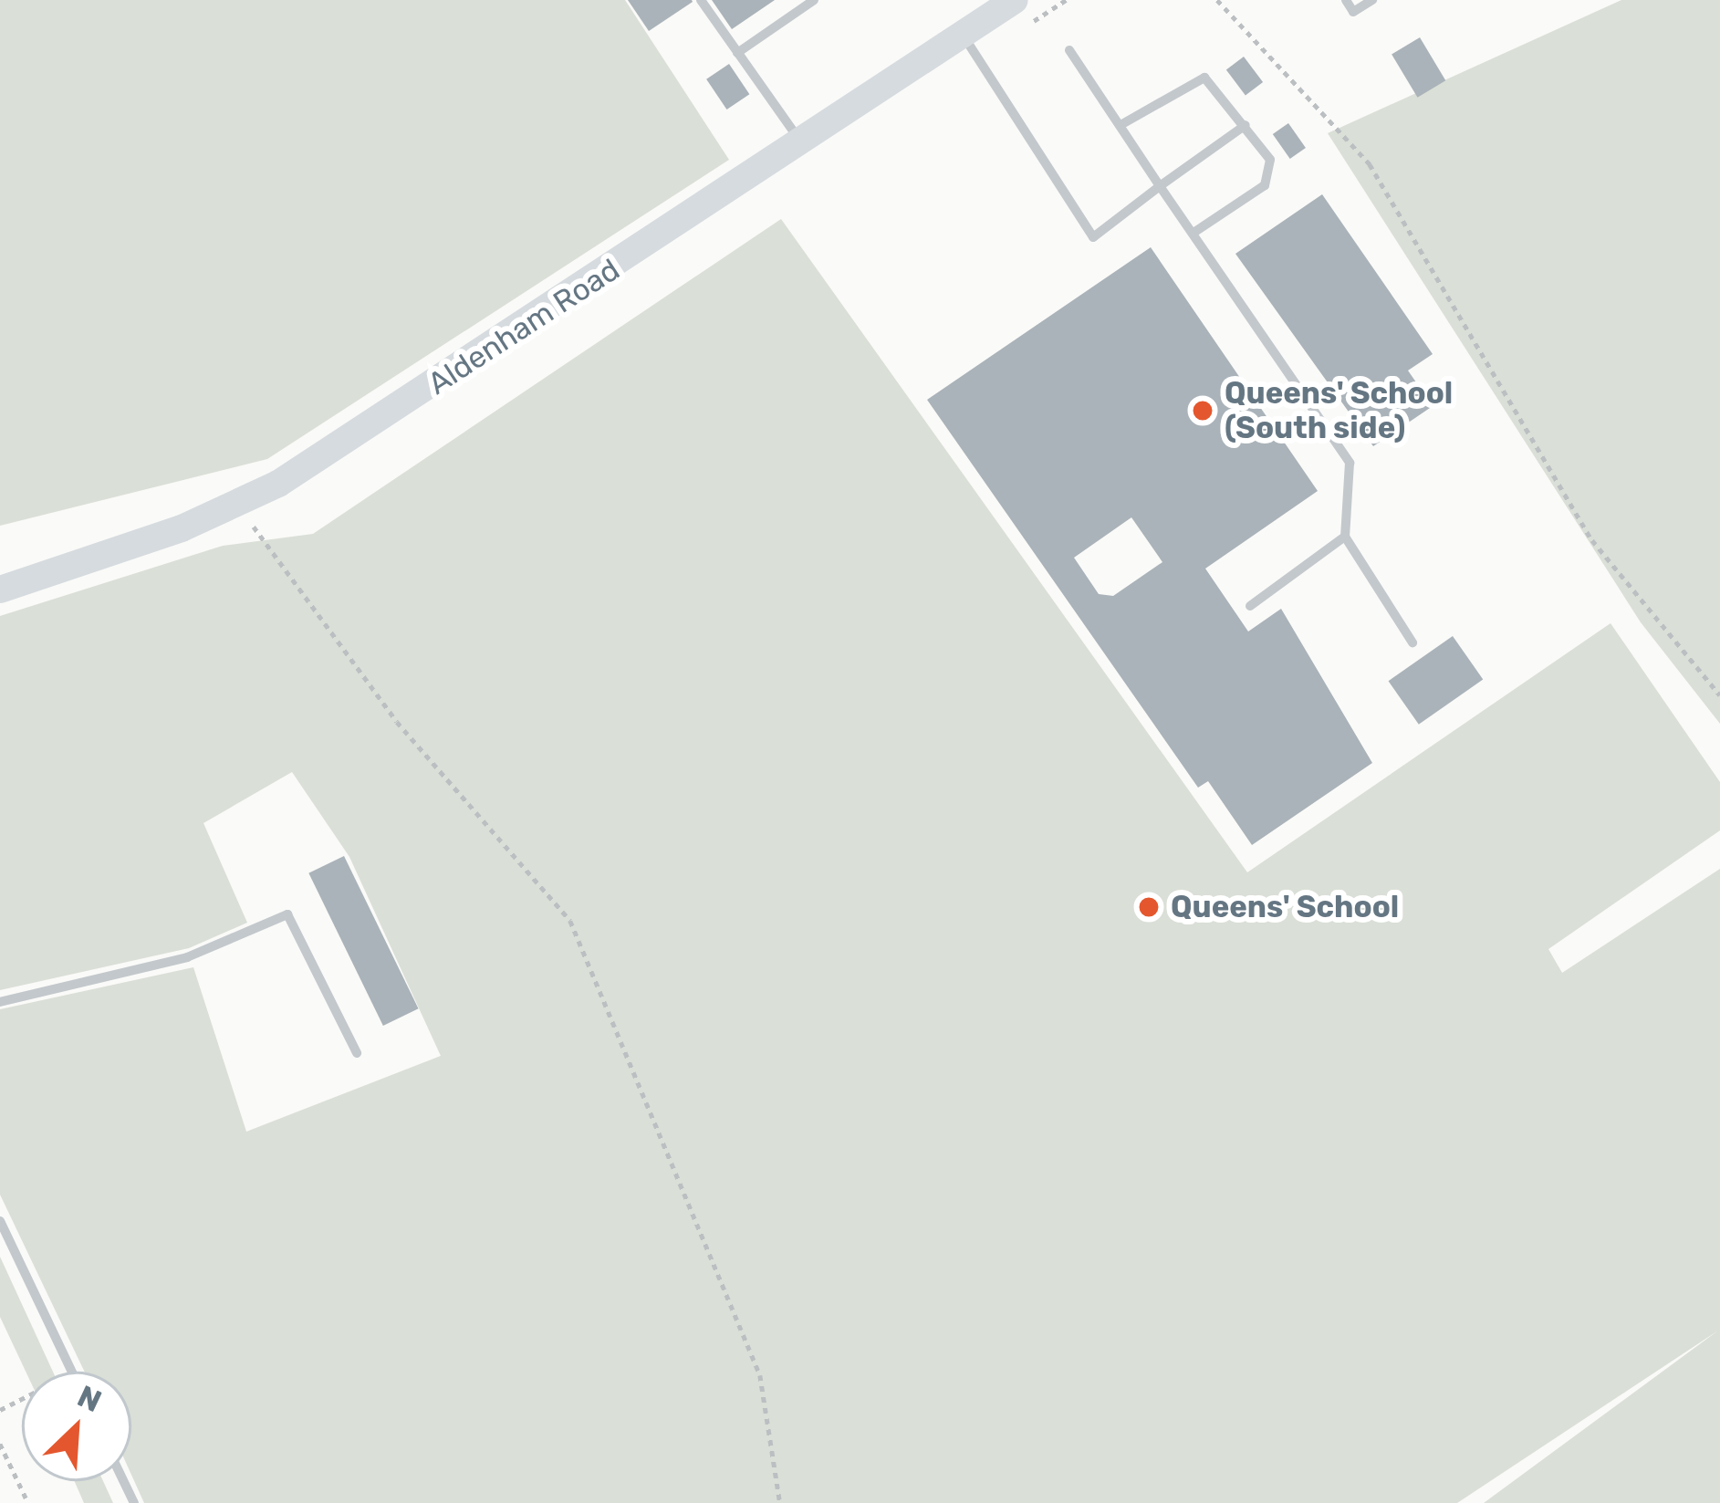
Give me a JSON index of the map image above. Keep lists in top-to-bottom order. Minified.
{"streets":{"main road":["Aldenham Road"]},"places":["Queens' School (South side)","Queens' School"],"north":"top right"}
